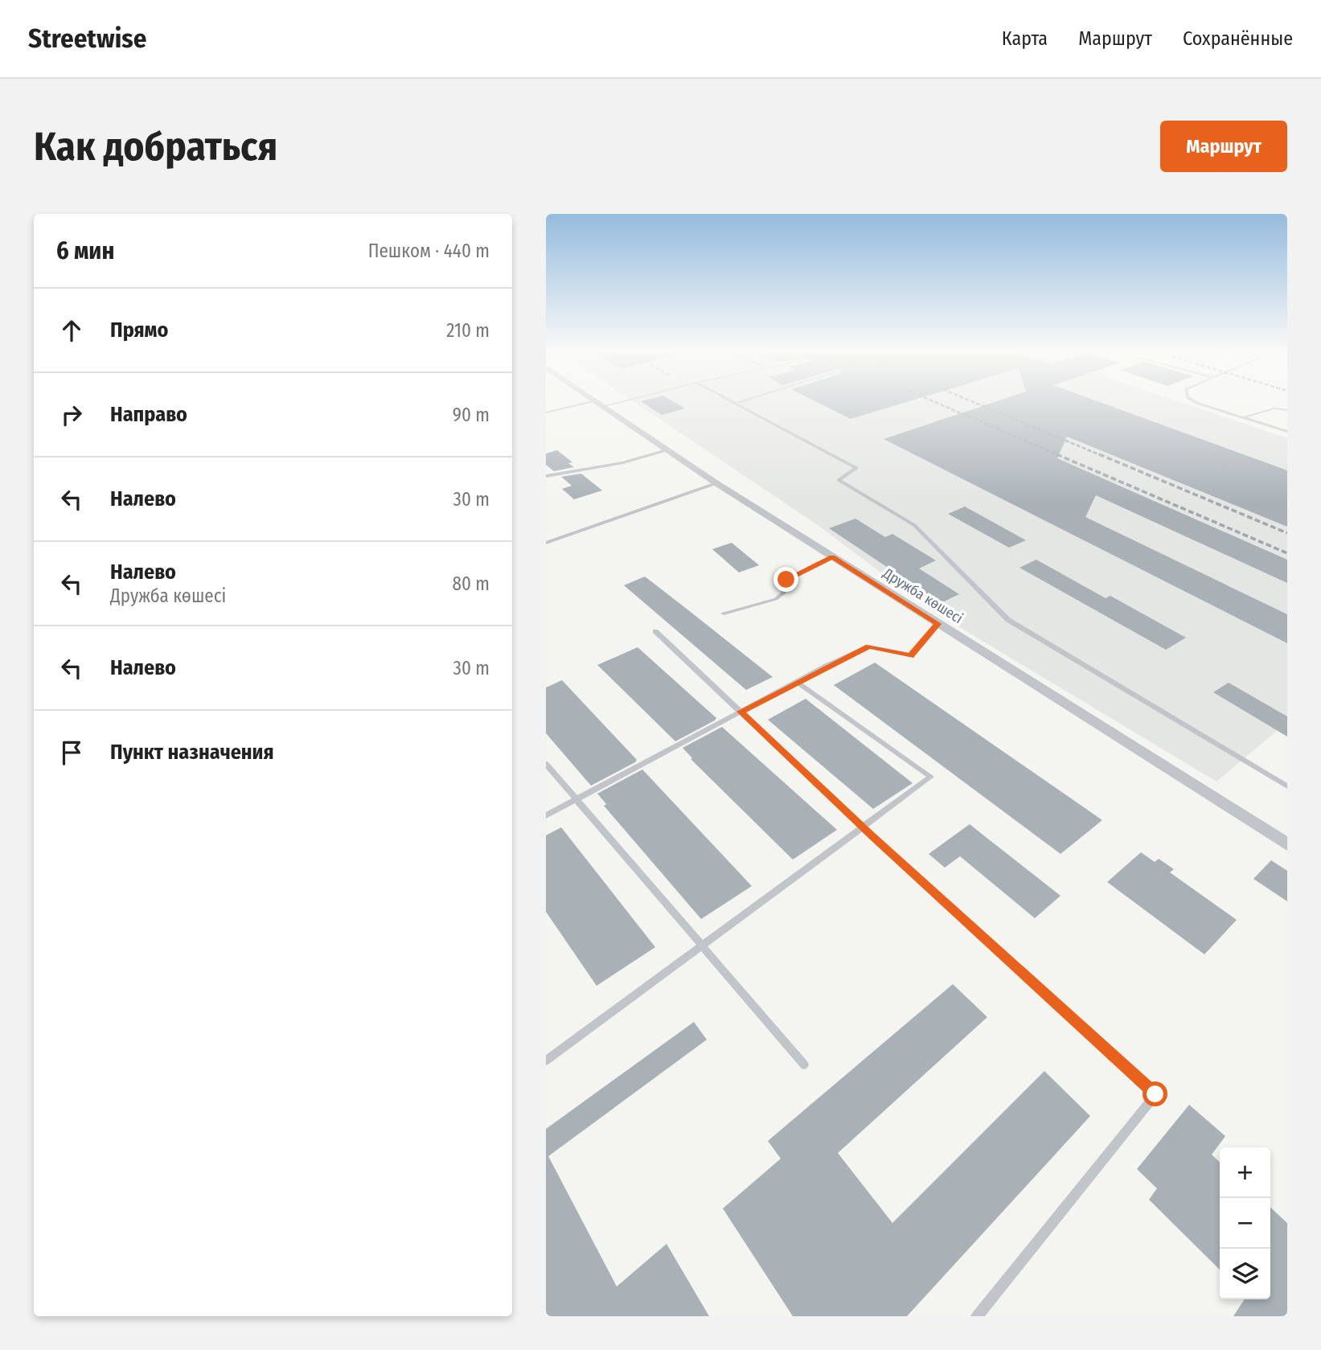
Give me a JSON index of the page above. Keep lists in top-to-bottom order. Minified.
{"streets":{"street":["Дружба көшесі"]},"page":{"header":"Streetwise","nav":["Карта","Маршрут","Сохранённые"],"buttons":"Маршрут","title":"Как добраться","heading":["6 мин","Пешком · 440 m"],"list":[["Прямо","210 m"],["Направо","90 m"],["Налево","30 m"],["Налево","Дружба көшесі","80 m"],["Налево","30 m"],"Пункт назначения"],"map_buttons":["+","−"]}}
